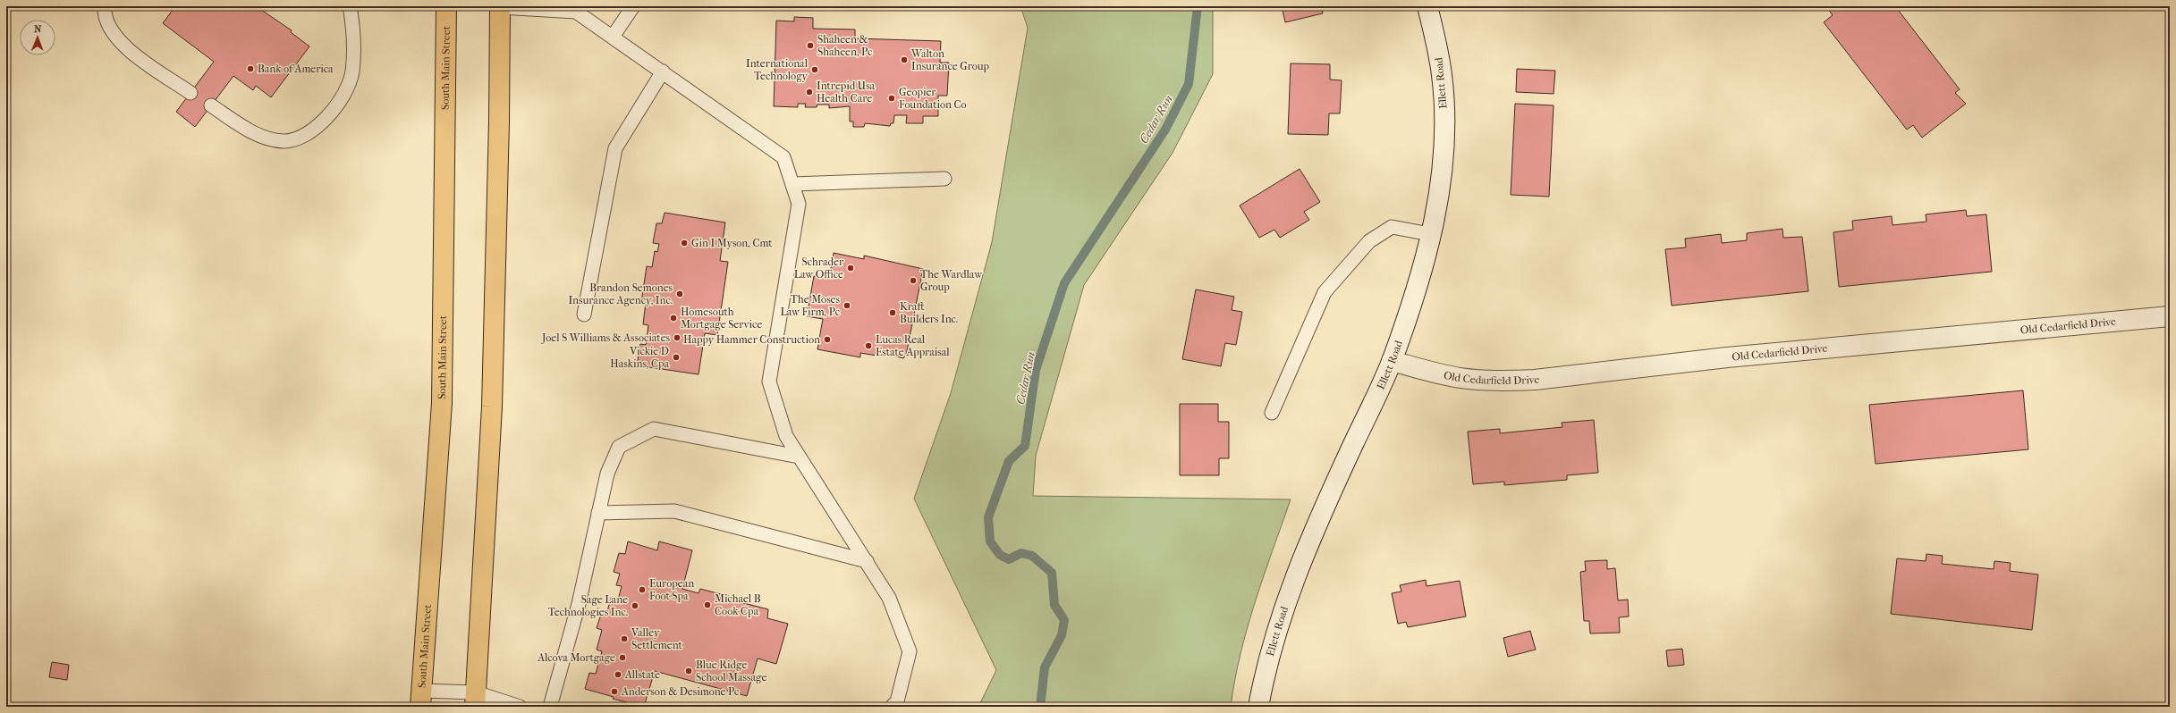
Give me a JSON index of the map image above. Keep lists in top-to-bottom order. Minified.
{"streets":{"main road":["South Main Street"],"street":["Ellett Road","Old Cedarfield Drive"]},"crossings":[["Ellett Road","Old Cedarfield Drive"]],"water":["Cedar Run"],"places":["Shaheen & Shaheen, Pc","Walton Insurance Group","Bank of America","International Technology","Intrepid Usa Health Care","Geopier Foundation Co","Gin I Myson, Cmt","Schrader Law Office","The Wardlaw Group","Brandon Semones Insurance Agency, Inc.","The Moses Law Firm, Pc","Kraft Builders Inc.","Homesouth Mortgage Service","Joel S Williams & Associates","Happy Hammer Construction","Lucas Real Estate Appraisal","Vickie D Haskins, Cpa","European Foot Spa","Michael B Cook Cpa","Sage Lane Technologies Inc.","Valley Settlement","Alcova Mortgage","Blue Ridge School Massage","Allstate","Anderson & Desimone Pc"],"north":"top"}
